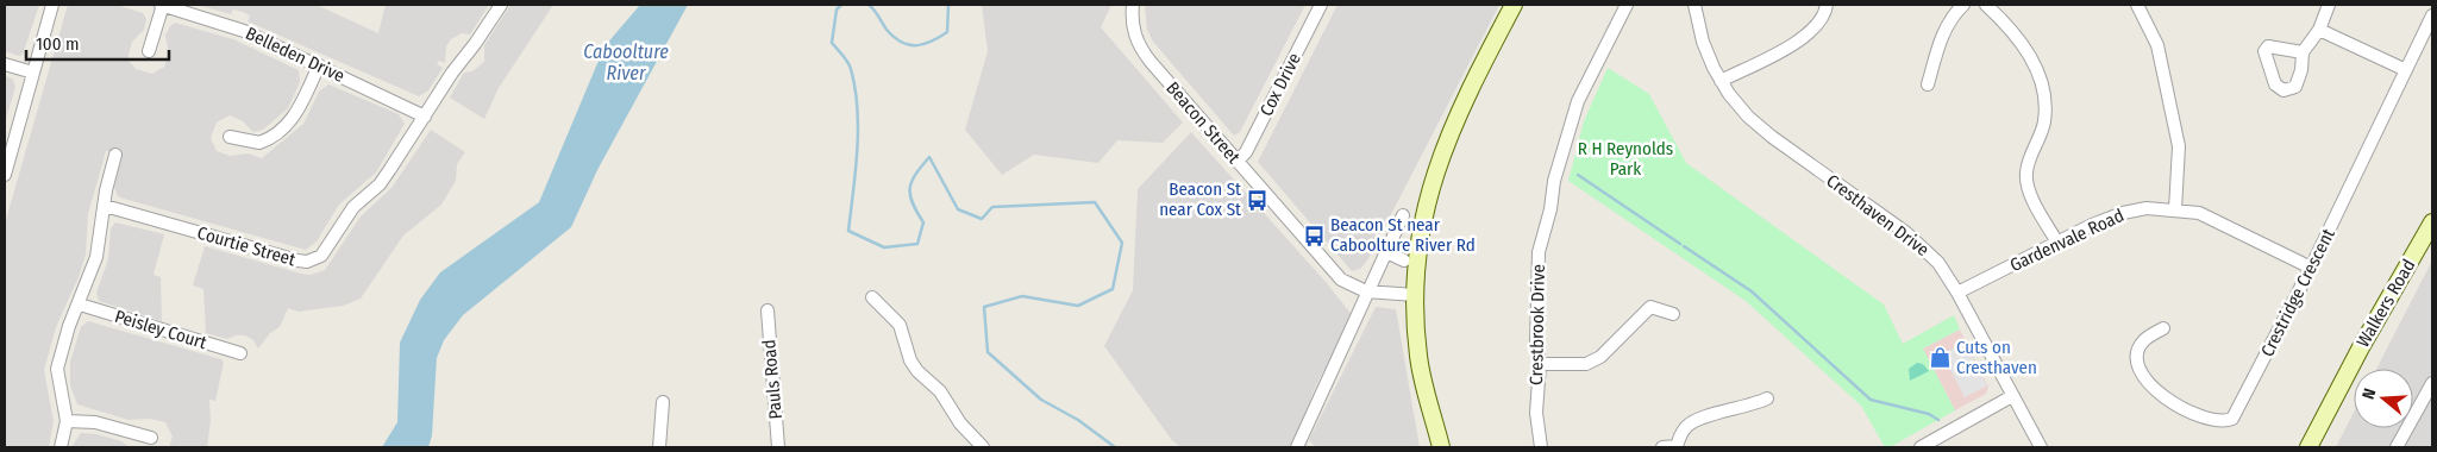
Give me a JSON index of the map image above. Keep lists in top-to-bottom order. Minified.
{"streets":{"main road":["Walkers Road"],"street":["Belleden Drive","Cox Drive","Beacon Street","Cresthaven Drive","Gardenvale Road","Courtie Street","Crestridge Crescent","Crestbrook Drive","Peisley Court","Pauls Road"]},"crossings":[["Belleden Drive","Courtie Street"],["Cox Drive","Beacon Street"],["Cresthaven Drive","Gardenvale Road"],["Gardenvale Road","Crestridge Crescent"]],"water":["Caboolture River"],"parks":["R H Reynolds Park"],"places":{"bus stop":["Beacon St near Cox St","Beacon St near Caboolture River Rd"],"shop":["Cuts on Cresthaven"]},"scale_bar":"100 m","north":"left"}
